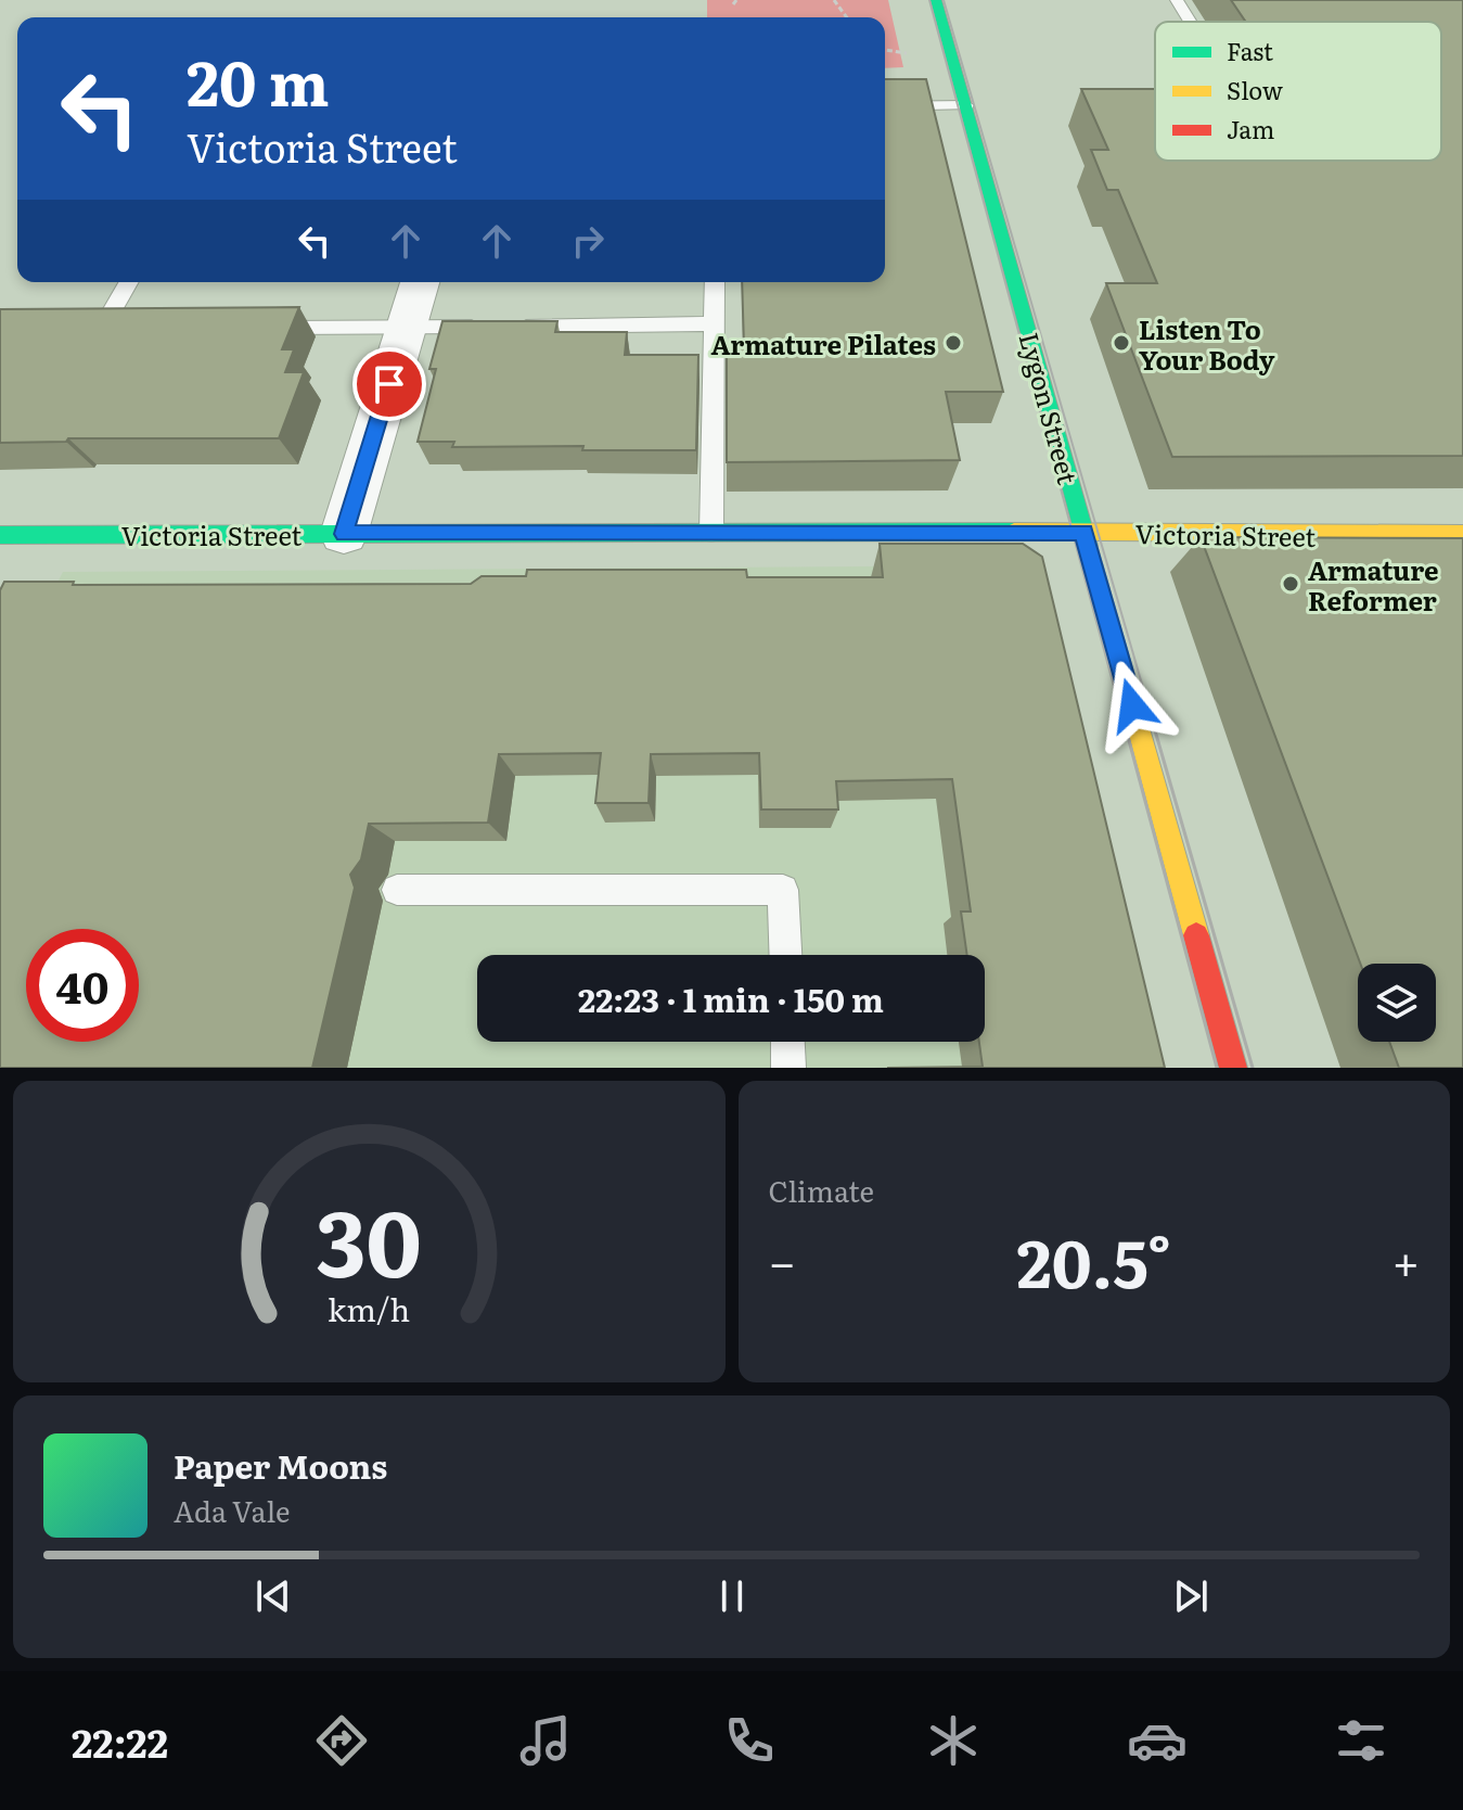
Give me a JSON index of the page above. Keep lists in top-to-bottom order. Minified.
{"streets":{"street":["Lygon Street","Victoria Street"]},"crossings":[["Lygon Street","Victoria Street"]],"places":["Armature Pilates","Listen To Your Body","Armature Reformer"],"legend":["Fast","Slow","Jam"],"page":{"turn":["20 m","Victoria Street"],"limit":"40","trip":"22:23 · 1 min · 150 m","tile":"Climate","heat":["−","20.5°","+"],"song":["Paper Moons","Ada Vale"],"tabs":"22:22","gauge":["30","km/h"]}}
